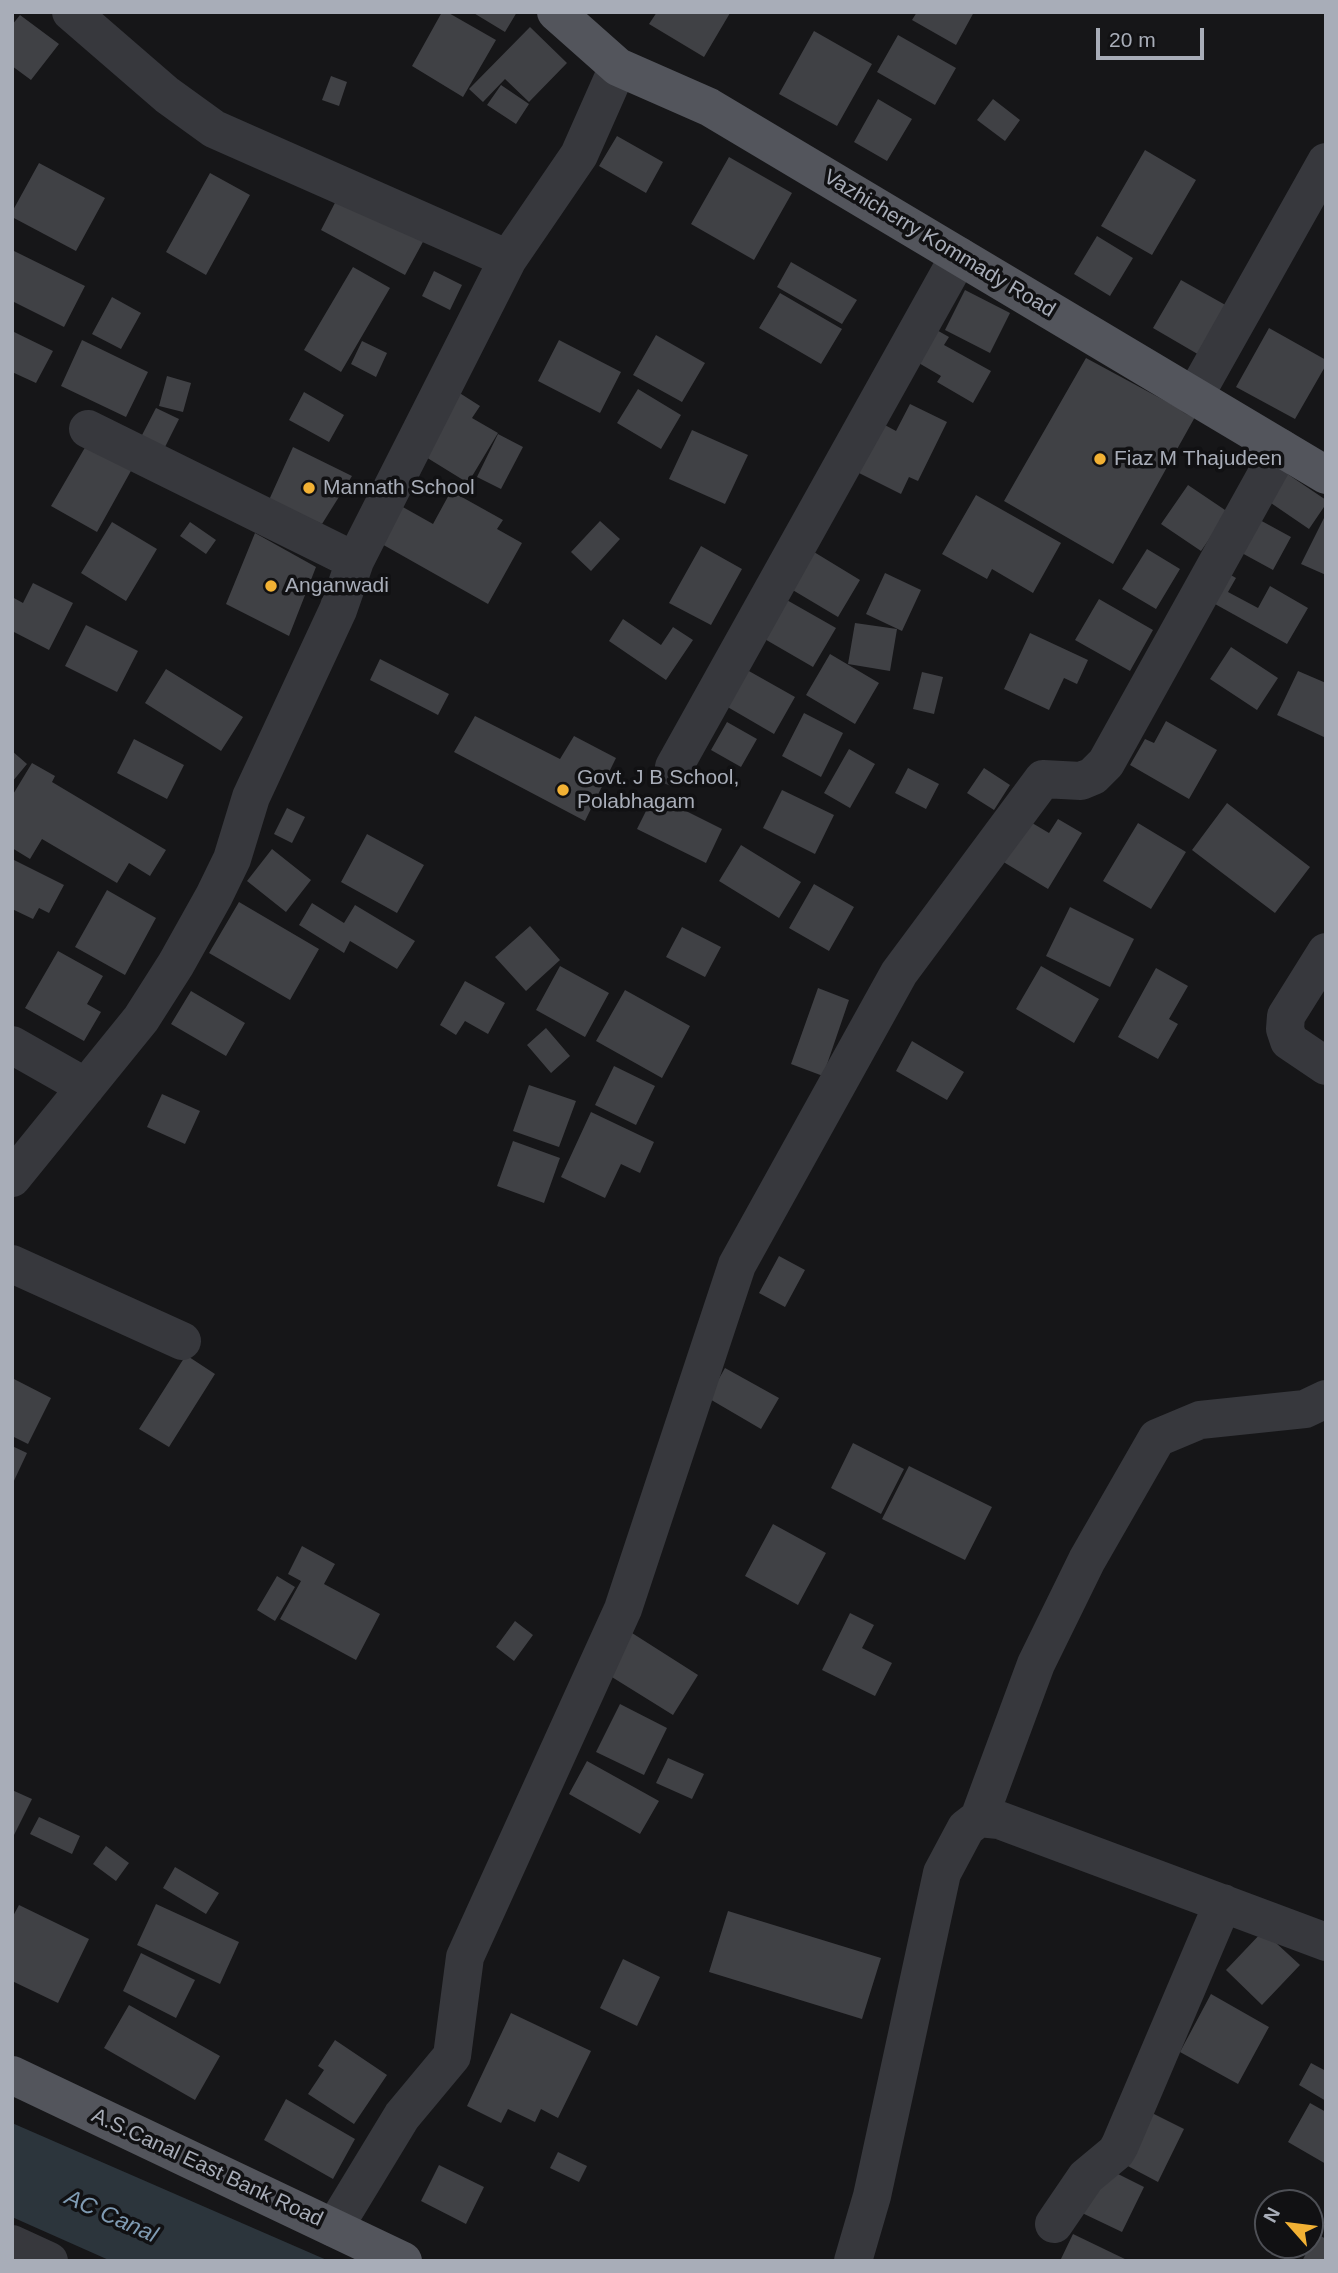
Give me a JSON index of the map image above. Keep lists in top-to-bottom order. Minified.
{"streets":{"main road":["Vazhicherry Kommady Road","A.S.Canal East Bank Road"]},"water":["AC Canal"],"places":["Fiaz M Thajudeen","Mannath School","Anganwadi","Govt. J B School, Polabhagam"],"scale_bar":"20 m","north":"top left"}
